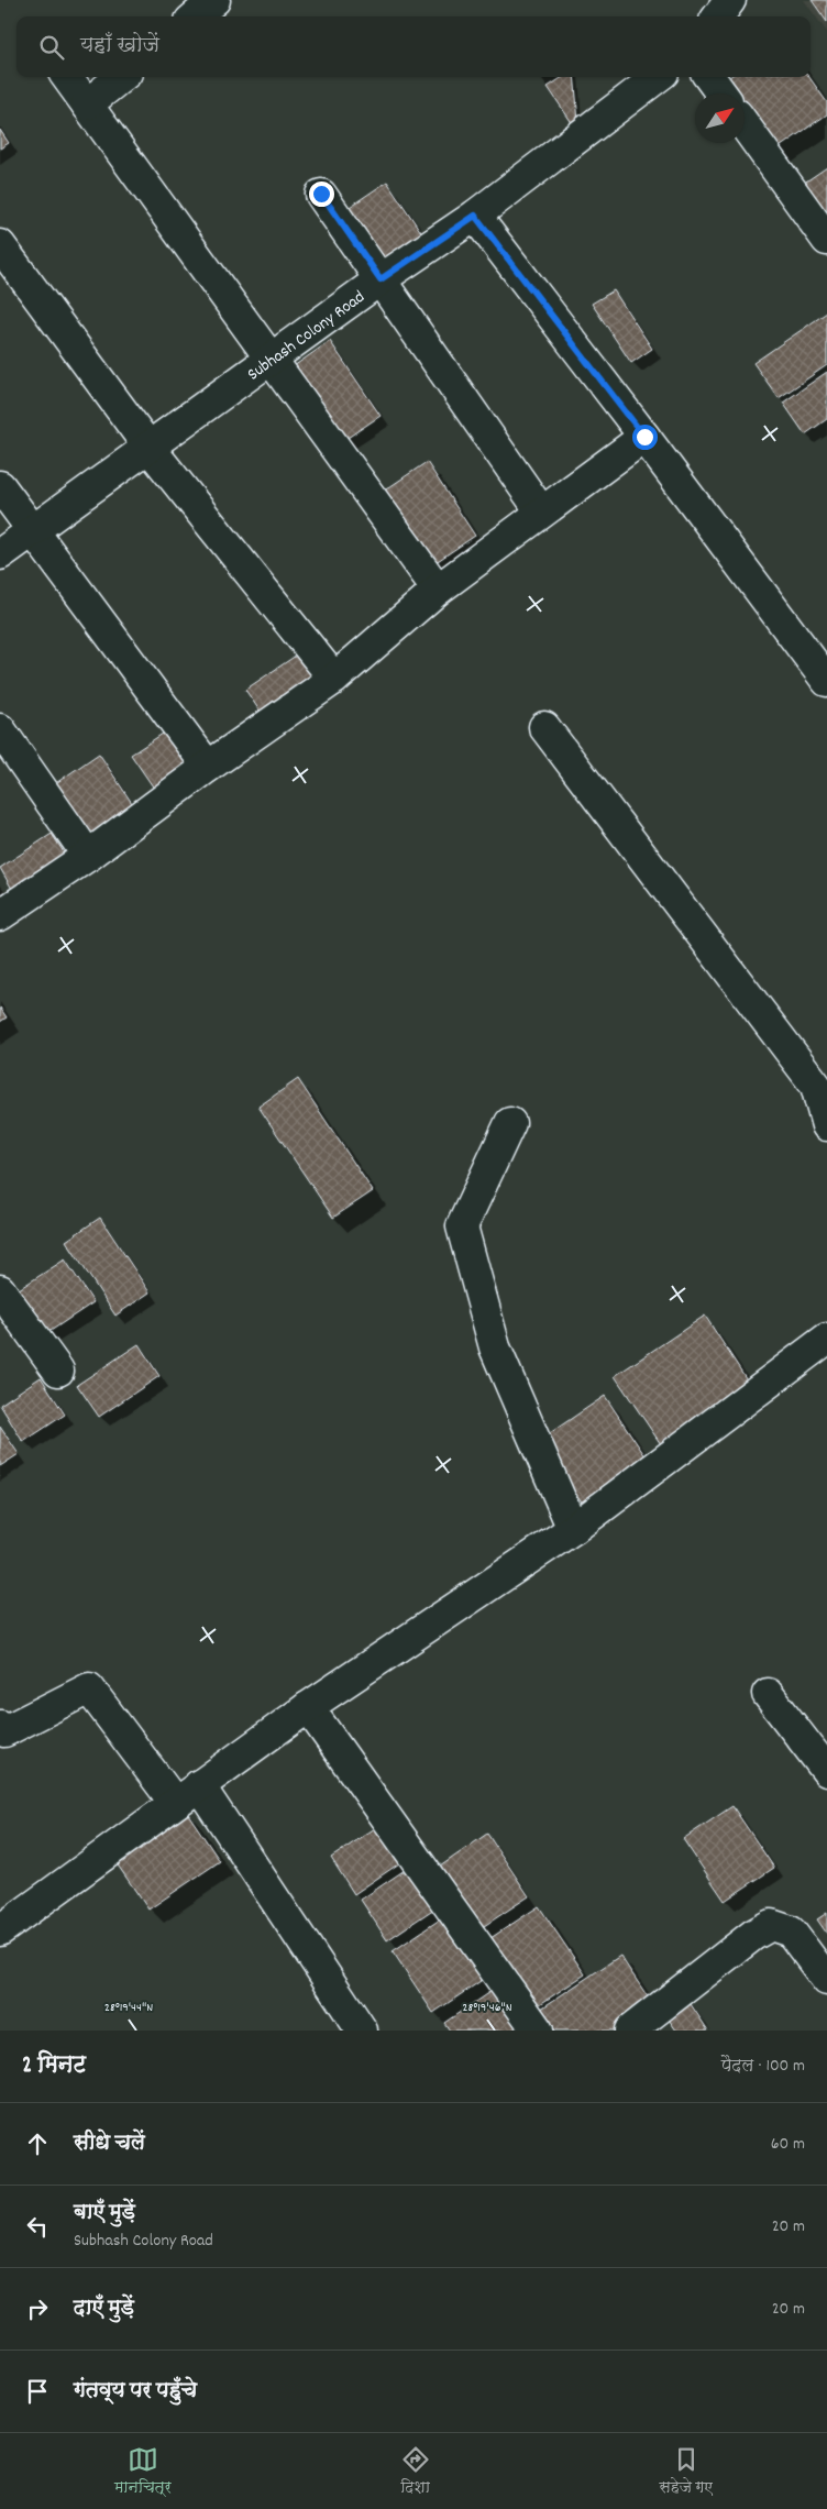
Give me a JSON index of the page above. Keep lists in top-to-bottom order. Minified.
{"streets":{"street":["Subhash Colony Road"]},"north":"top right","page":{"search":"यहाँ खोजें","heading":["2 मिनट","पैदल · 100 m"],"list":[["सीधे चलें","60 m"],["बाएँ मुड़ें","Subhash Colony Road","20 m"],["दाएँ मुड़ें","20 m"],"गंतव्य पर पहुँचे"],"nav":["मानचित्र","दिशा","सहेजे गए"]},"coordinates":["28°19'44\"N","28°19'46\"N"]}
